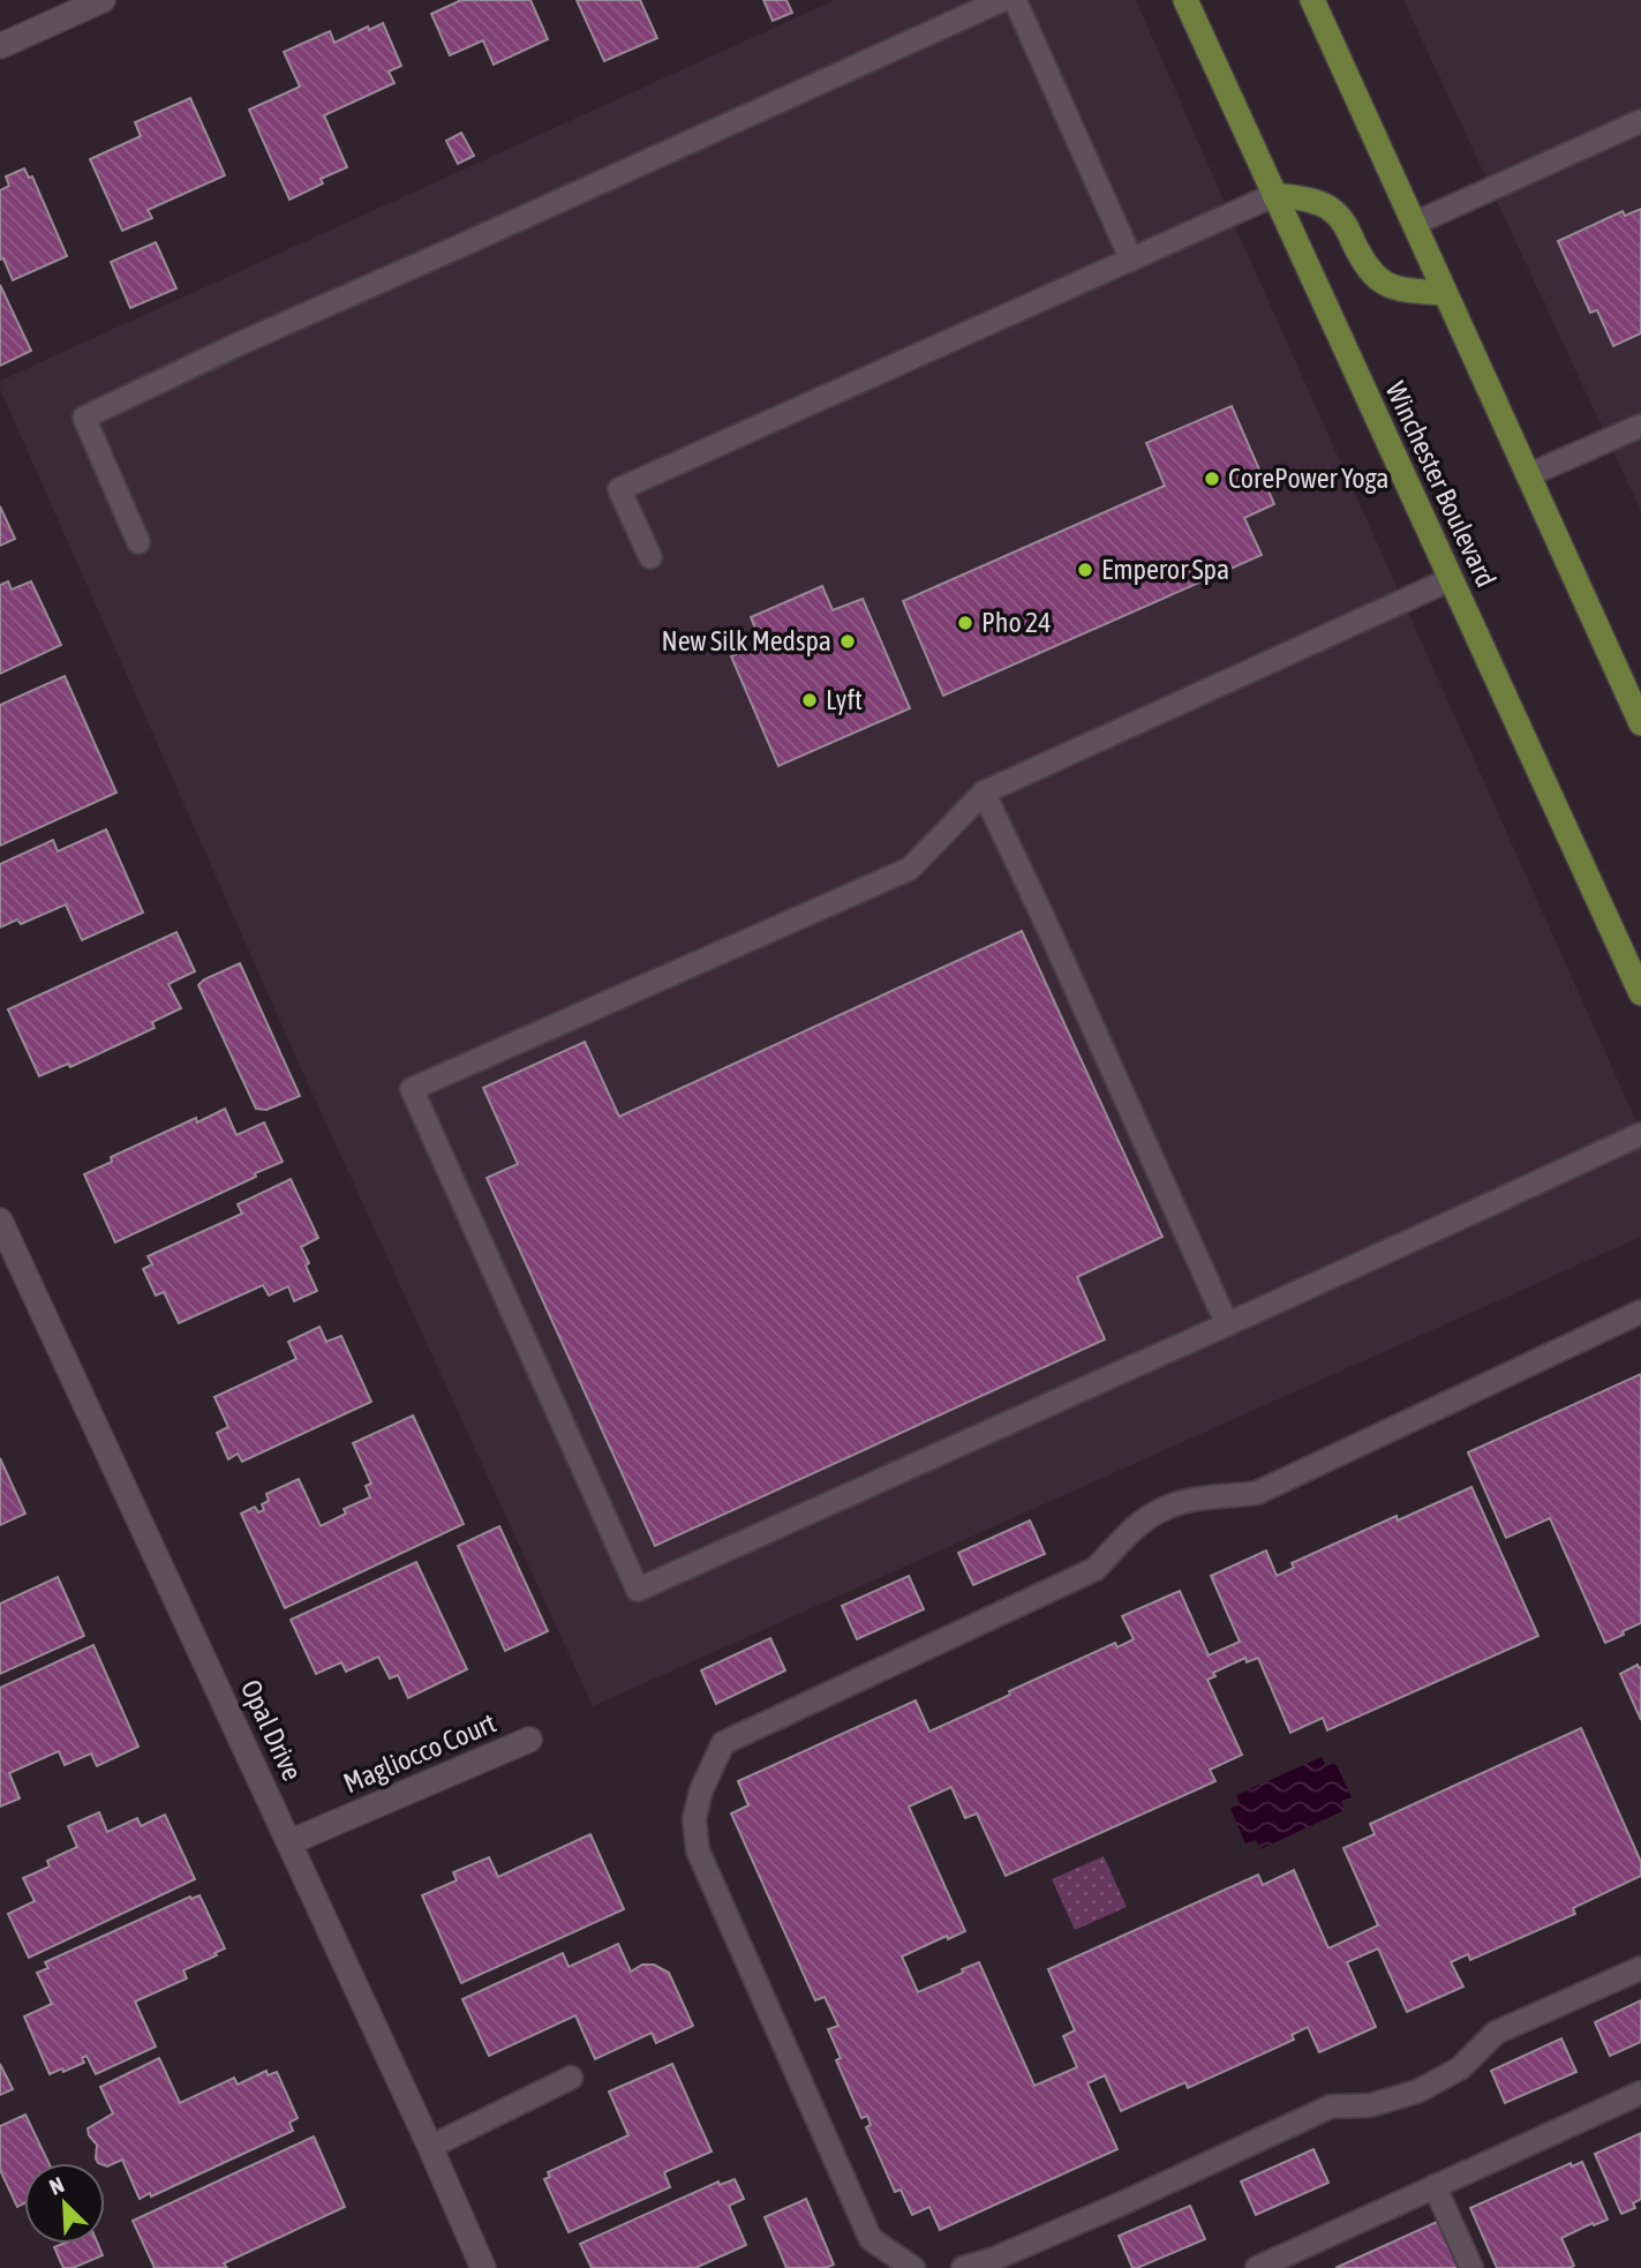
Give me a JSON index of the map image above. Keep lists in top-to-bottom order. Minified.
{"streets":{"main road":["Winchester Boulevard"],"street":["Opal Drive","Magliocco Court"]},"crossings":[["Opal Drive","Magliocco Court"]],"places":["CorePower Yoga","Emperor Spa","Pho 24","New Silk Medspa","Lyft"],"north":"top left"}
